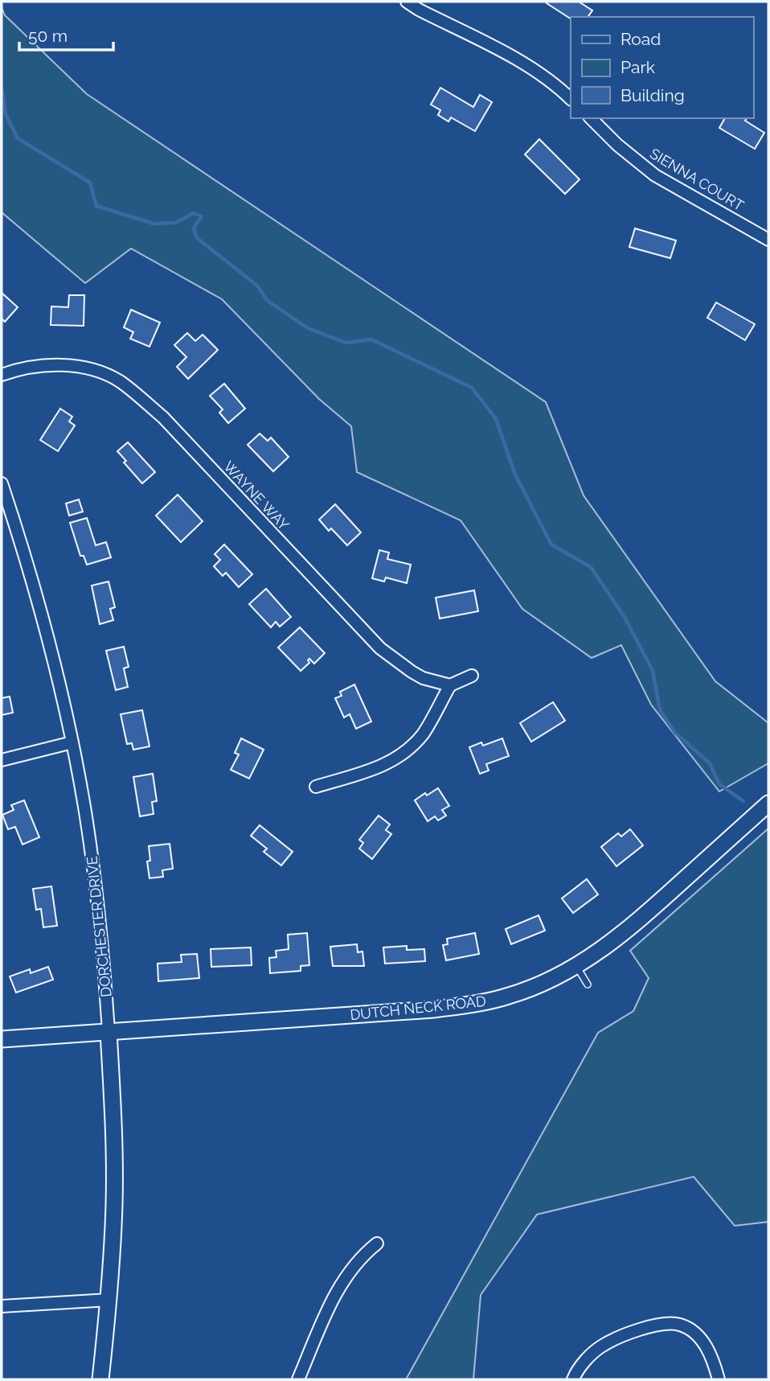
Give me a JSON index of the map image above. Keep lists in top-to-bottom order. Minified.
{"streets":{"street":["SIENNA COURT","WAYNE WAY","DORCHESTER DRIVE","DUTCH NECK ROAD"]},"crossings":[["DORCHESTER DRIVE","DUTCH NECK ROAD"]],"legend":["Road","Park","Building"],"scale_bar":"50 m"}
